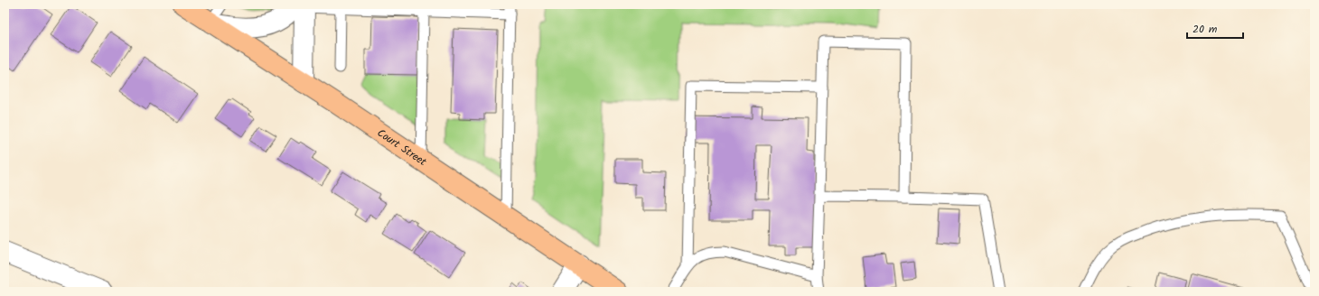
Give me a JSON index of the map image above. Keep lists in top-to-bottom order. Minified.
{"streets":{"main road":["Court Street"]},"scale_bar":"20 m"}
